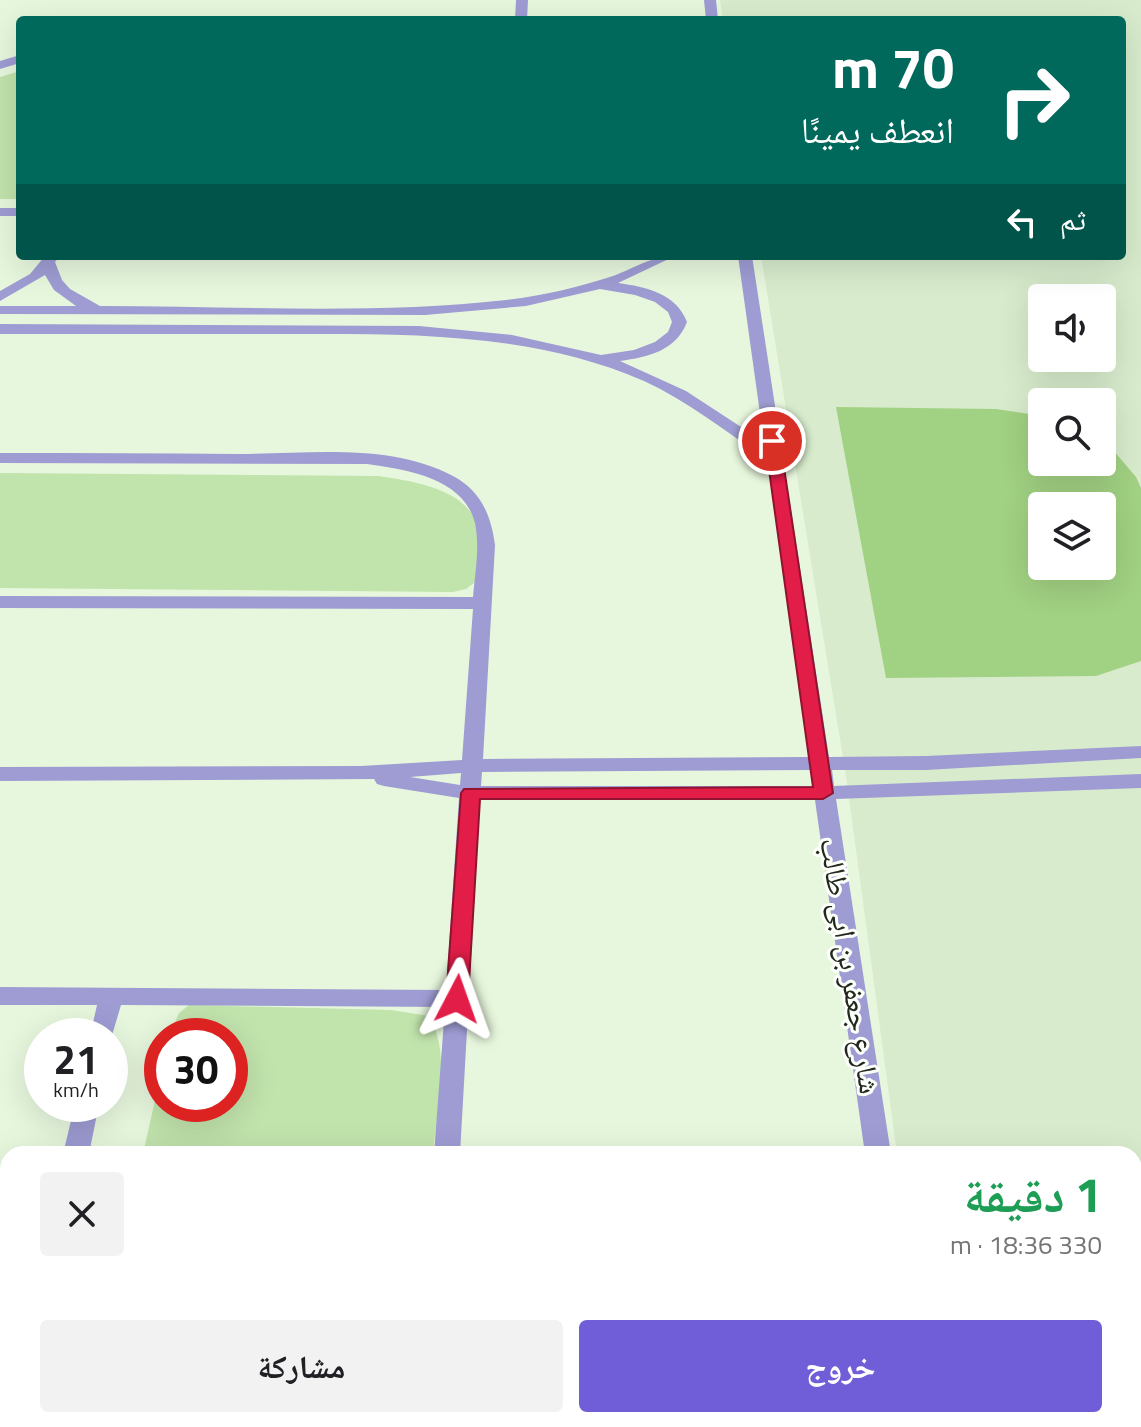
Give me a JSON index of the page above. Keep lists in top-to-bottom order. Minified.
{"streets":{"street":["شارع جعفر بن ابى طالب"]},"page":{"turn":["70 m","انعطف يمينًا"],"then":"ثم","speed":"21 km/h","limit":"30","heading":["1 دقيقة","330 m · 18:36"],"buttons":["خروج","مشاركة"]}}
